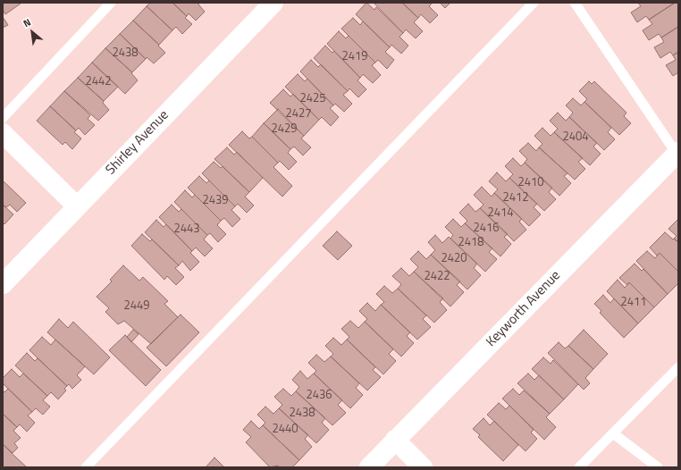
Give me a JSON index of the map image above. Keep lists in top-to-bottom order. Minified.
{"streets":{"street":["Shirley Avenue","Keyworth Avenue"]},"house_numbers":["2438","2419","2442","2425","2427","2429","2404","2410","2412","2439","2414","2416","2443","2418","2420","2422","2411","2449","2436","2438","2440"],"north":"top left"}
